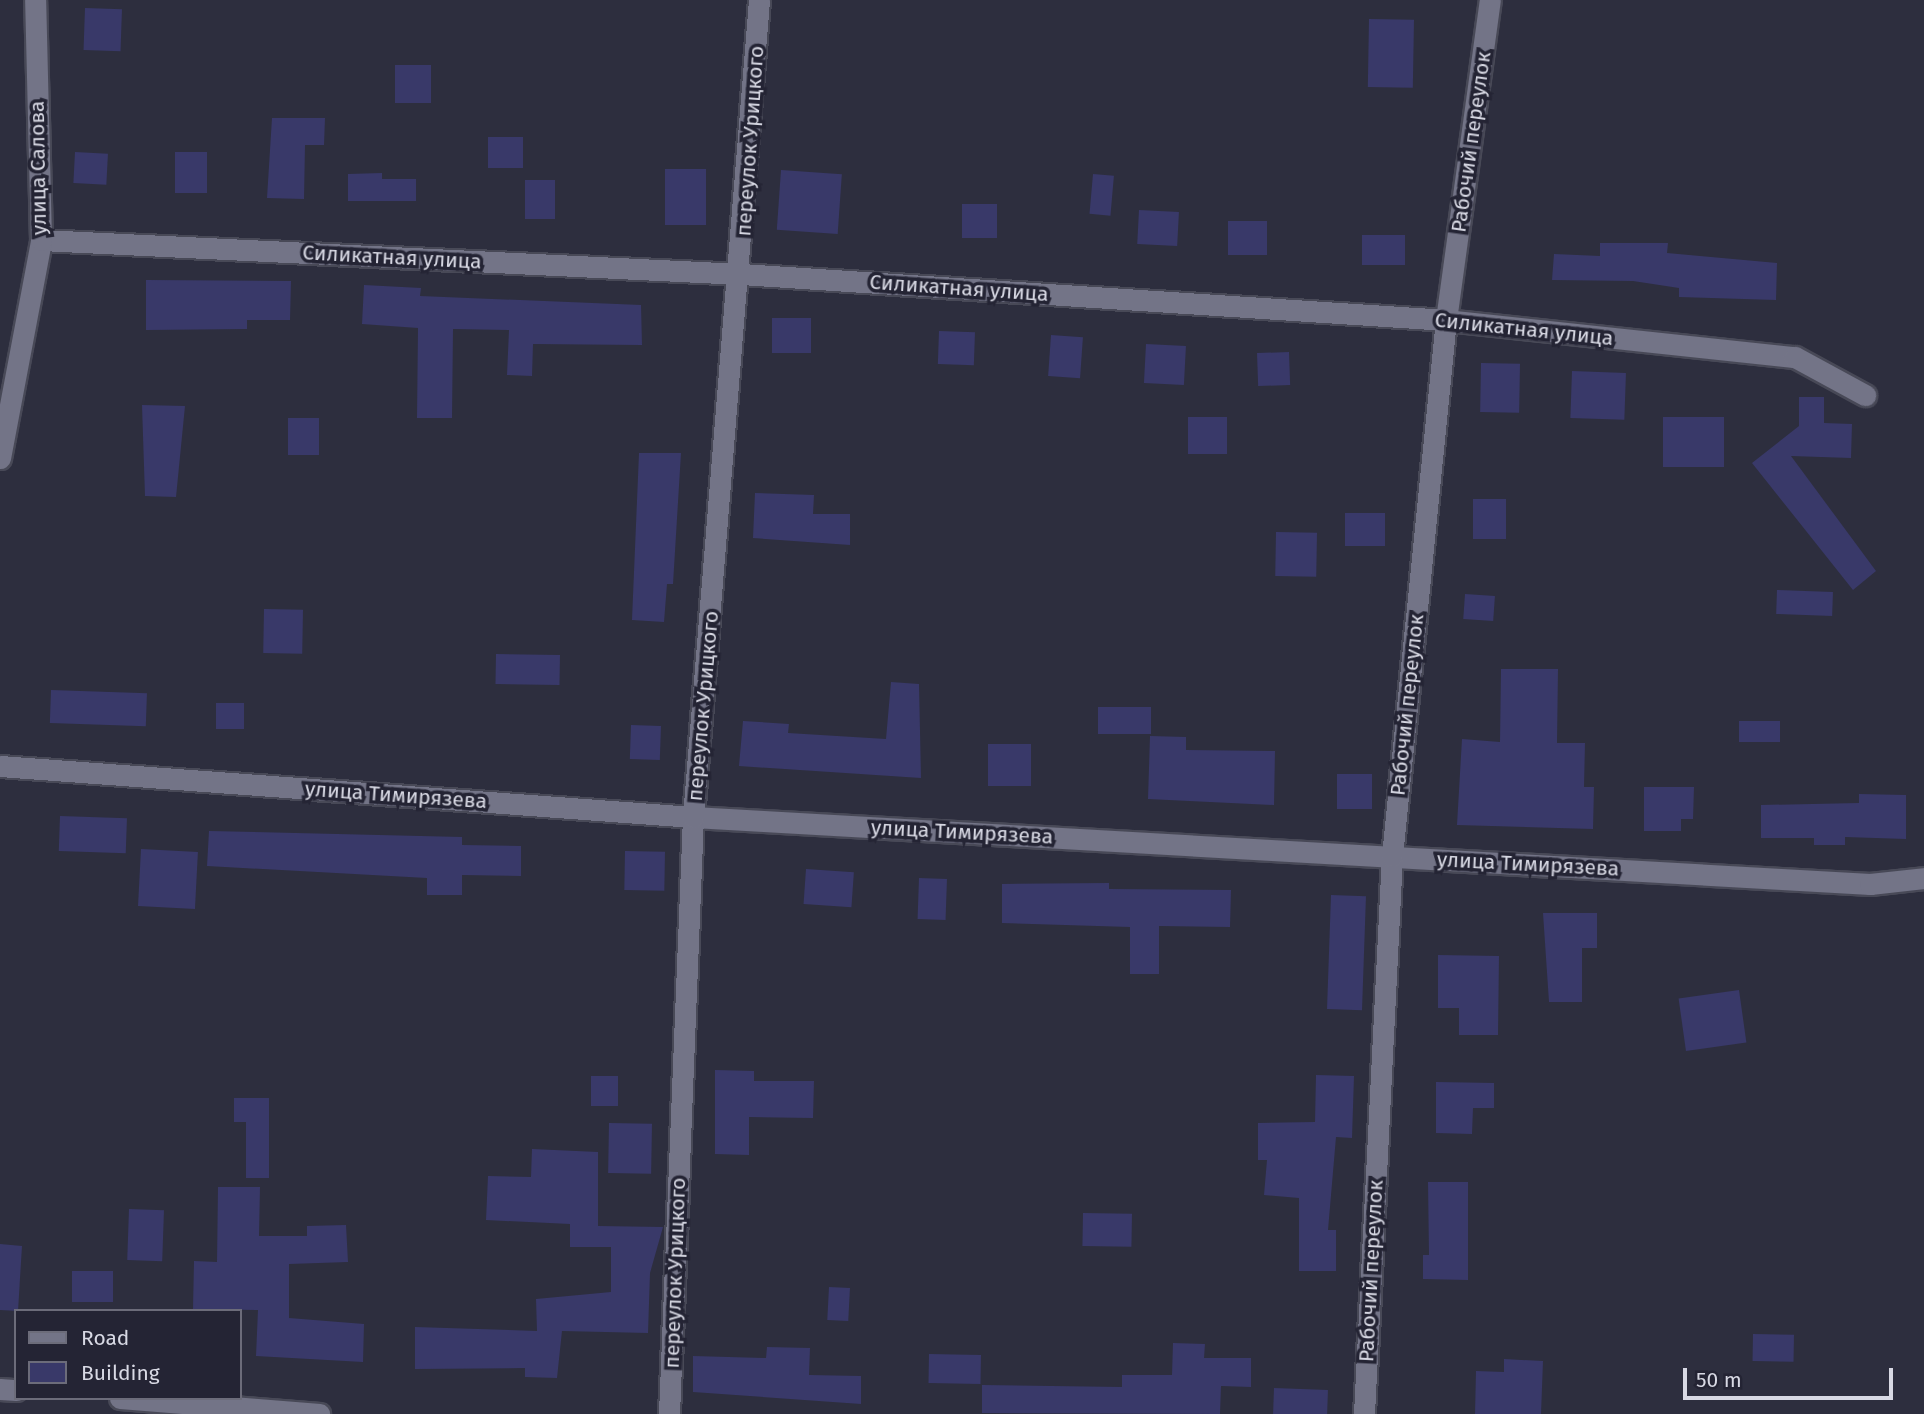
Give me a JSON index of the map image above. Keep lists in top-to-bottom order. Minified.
{"streets":{"street":["переулок Урицкого","Рабочий переулок","улица Салова","Силикатная улица","улица Тимирязева"]},"crossings":[["переулок Урицкого","Силикатная улица"],["переулок Урицкого","улица Тимирязева"],["Рабочий переулок","Силикатная улица"],["Рабочий переулок","улица Тимирязева"],["улица Салова","Силикатная улица"]],"legend":["Road","Building"],"scale_bar":"50 m"}
